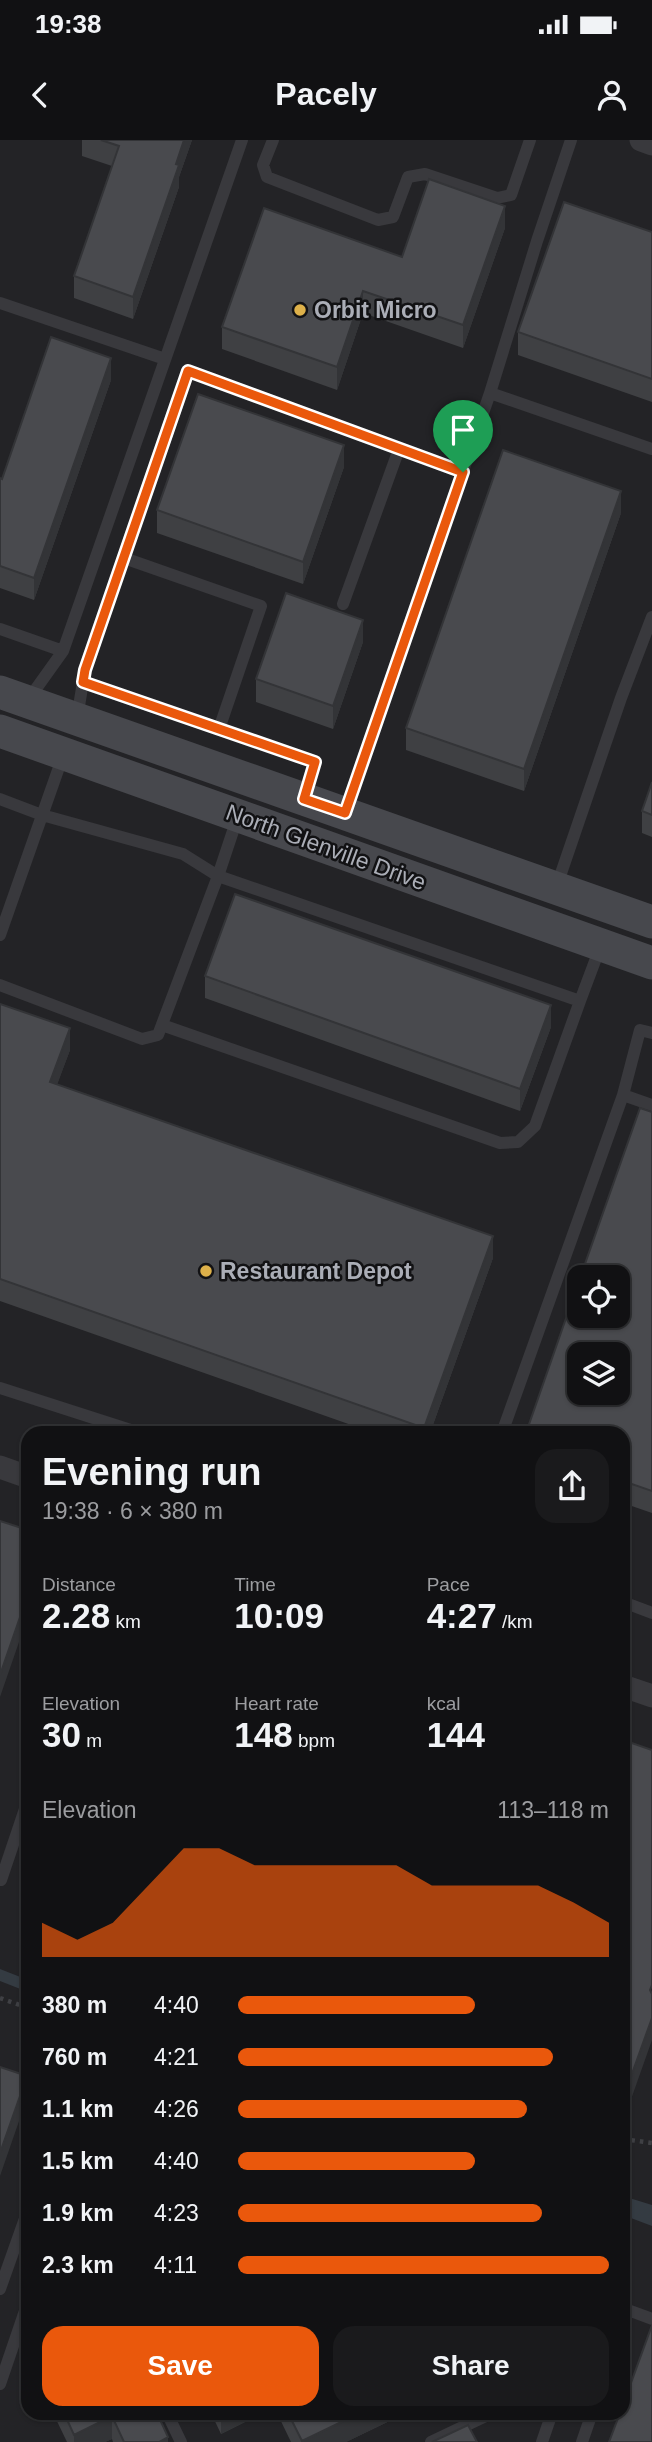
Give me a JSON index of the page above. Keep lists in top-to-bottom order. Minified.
{"streets":{"street":["North Glenville Drive"]},"places":["Orbit Micro","Restaurant Depot"],"page":{"status":"19:38","header":"Pacely","heading":["Evening run","19:38 · 6 × 380 m"],"stats":[["Distance","2.28 km"],["Time","10:09"],["Pace","4:27 /km"],["Elevation","30 m"],["Heart rate","148 bpm"],["kcal","144"]],"chart":["Elevation","113–118 m"],"list":[{"name":"380 m","note":"4:40"},{"name":"760 m","note":"4:21"},{"name":"1.1 km","note":"4:26"},{"name":"1.5 km","note":"4:40"},{"name":"1.9 km","note":"4:23"},{"name":"2.3 km","note":"4:11"}],"buttons":["Save","Share"]}}
